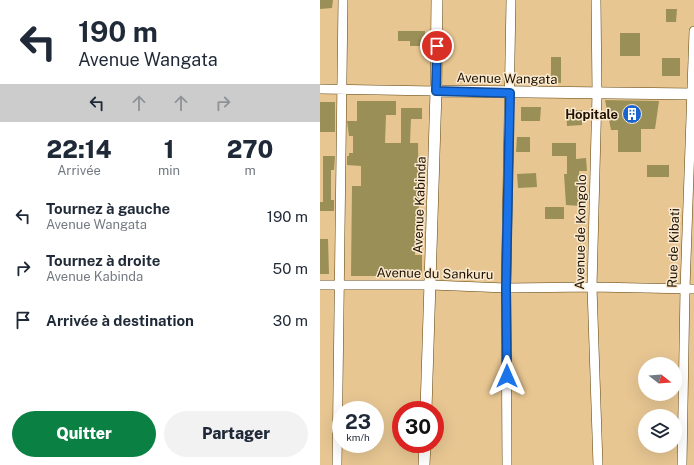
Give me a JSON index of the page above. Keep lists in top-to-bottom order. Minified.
{"streets":{"street":["Avenue Wangata","Avenue Kabinda","Avenue de Kongolo","Rue de Kibati","Avenue du Sankuru"]},"crossings":[["Avenue Wangata","Avenue Kabinda"],["Avenue Wangata","Avenue de Kongolo"],["Avenue Wangata","Rue de Kibati"],["Avenue Kabinda","Avenue du Sankuru"],["Avenue de Kongolo","Avenue du Sankuru"],["Rue de Kibati","Avenue du Sankuru"]],"places":{"building":["Hopitale"]},"north":"right","page":{"turn":["190 m","Avenue Wangata"],"eta":["22:14","Arrivée","1","min","270","m"],"list":[{"name":"Tournez à gauche","note":"Avenue Wangata","value":"190 m"},{"name":"Tournez à droite","note":"Avenue Kabinda","value":"50 m"},{"name":"Arrivée à destination","value":"30 m"}],"speed":"23 km/h","limit":"30","buttons":["Quitter","Partager"]}}
